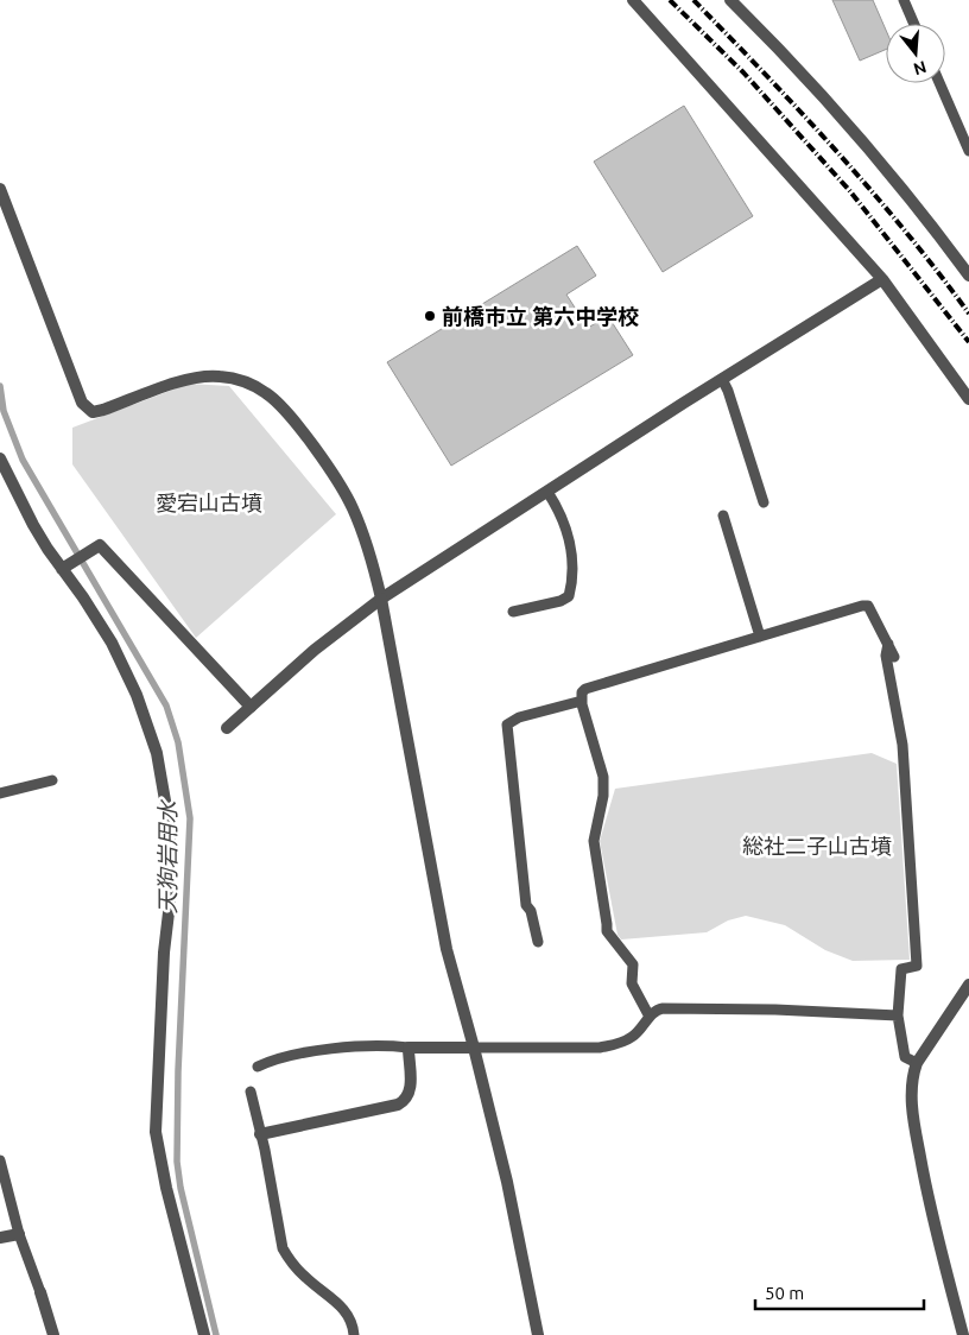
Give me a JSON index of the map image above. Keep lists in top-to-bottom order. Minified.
{"water":["天狗岩用水"],"parks":["愛宕山古墳","総社二子山古墳"],"places":["前橋市立 第六中学校"],"scale_bar":"50 m","north":"bottom"}
